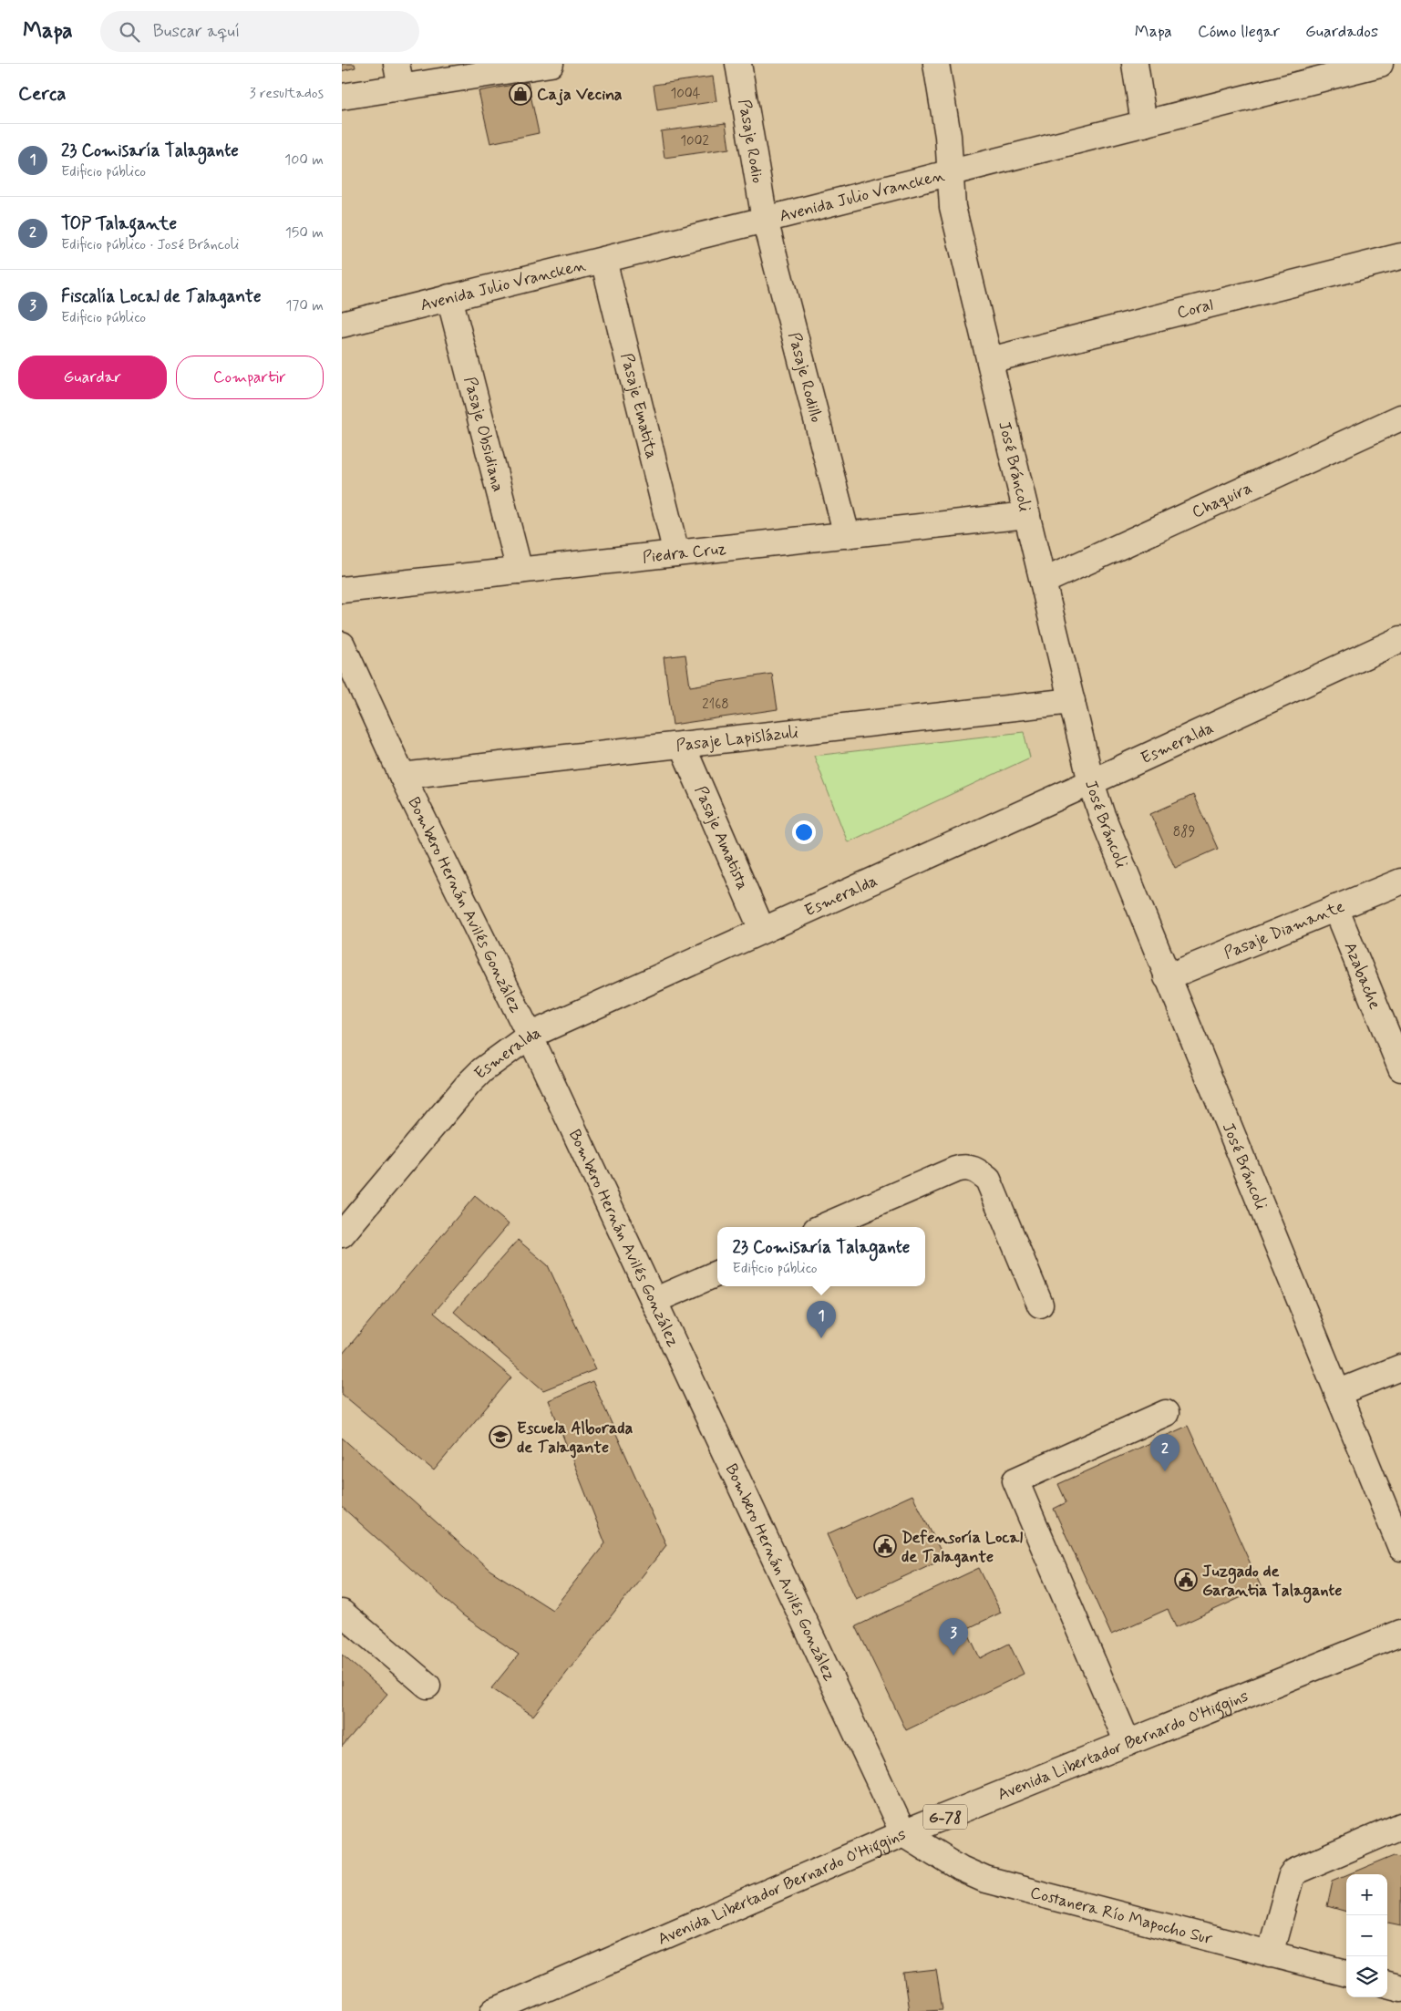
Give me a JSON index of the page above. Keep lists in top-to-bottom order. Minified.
{"streets":{"street":["Pasaje Rodio","Avenida Julio Vrancken","Coral","Pasaje Rodillo","Pasaje Ematita","Pasaje Obsidiana","José Bráncoli","Chaquira","Piedra Cruz","Pasaje Lapislázuli","Esmeralda","Pasaje Amatista","Bombero Hernán Avilés González","Pasaje Diamante","Azabache","Avenida Libertador Bernardo O'Higgins","G-78","Costanera Río Mapocho Sur"]},"crossings":[["Pasaje Rodio","Avenida Julio Vrancken"],["Pasaje Rodio","Pasaje Rodillo"],["Avenida Julio Vrancken","Pasaje Rodillo"],["Avenida Julio Vrancken","Pasaje Ematita"],["Avenida Julio Vrancken","Pasaje Obsidiana"],["Avenida Julio Vrancken","José Bráncoli"],["Coral","José Bráncoli"],["Pasaje Rodillo","Piedra Cruz"],["Pasaje Ematita","Piedra Cruz"],["Pasaje Obsidiana","Piedra Cruz"],["José Bráncoli","Chaquira"],["José Bráncoli","Piedra Cruz"],["José Bráncoli","Pasaje Lapislázuli"],["José Bráncoli","Esmeralda"],["José Bráncoli","Pasaje Diamante"],["Pasaje Lapislázuli","Pasaje Amatista"],["Pasaje Lapislázuli","Bombero Hernán Avilés González"],["Esmeralda","Pasaje Amatista"],["Esmeralda","Bombero Hernán Avilés González"],["Bombero Hernán Avilés González","Avenida Libertador Bernardo O'Higgins"],["Bombero Hernán Avilés González","Costanera Río Mapocho Sur"],["Pasaje Diamante","Azabache"],["Avenida Libertador Bernardo O'Higgins","Costanera Río Mapocho Sur"]],"places":{"shop":["Caja Vecina"],"school or university":["Escuela Alborada de Talagante"],"public building":["Defensoría Local de Talagante","Juzgado de Garantia Talagante"]},"house_numbers":["1004","1002","2168","889"],"page":{"header":"Mapa","search":"Buscar aquí","nav":["Mapa","Cómo llegar","Guardados"],"heading":["Cerca","3 resultados"],"list":[{"mark":"1","name":"23 Comisaría Talagante","note":"Edificio público","value":"100 m"},{"mark":"2","name":"TOP Talagante","note":"Edificio público · José Bráncoli","value":"150 m"},{"mark":"3","name":"Fiscalía Local de Talagante","note":"Edificio público","value":"170 m"}],"buttons":["Guardar","Compartir"],"popup":["23 Comisaría Talagante","Edificio público"],"pins":["1","2","3"],"map_buttons":["+","−"]}}
